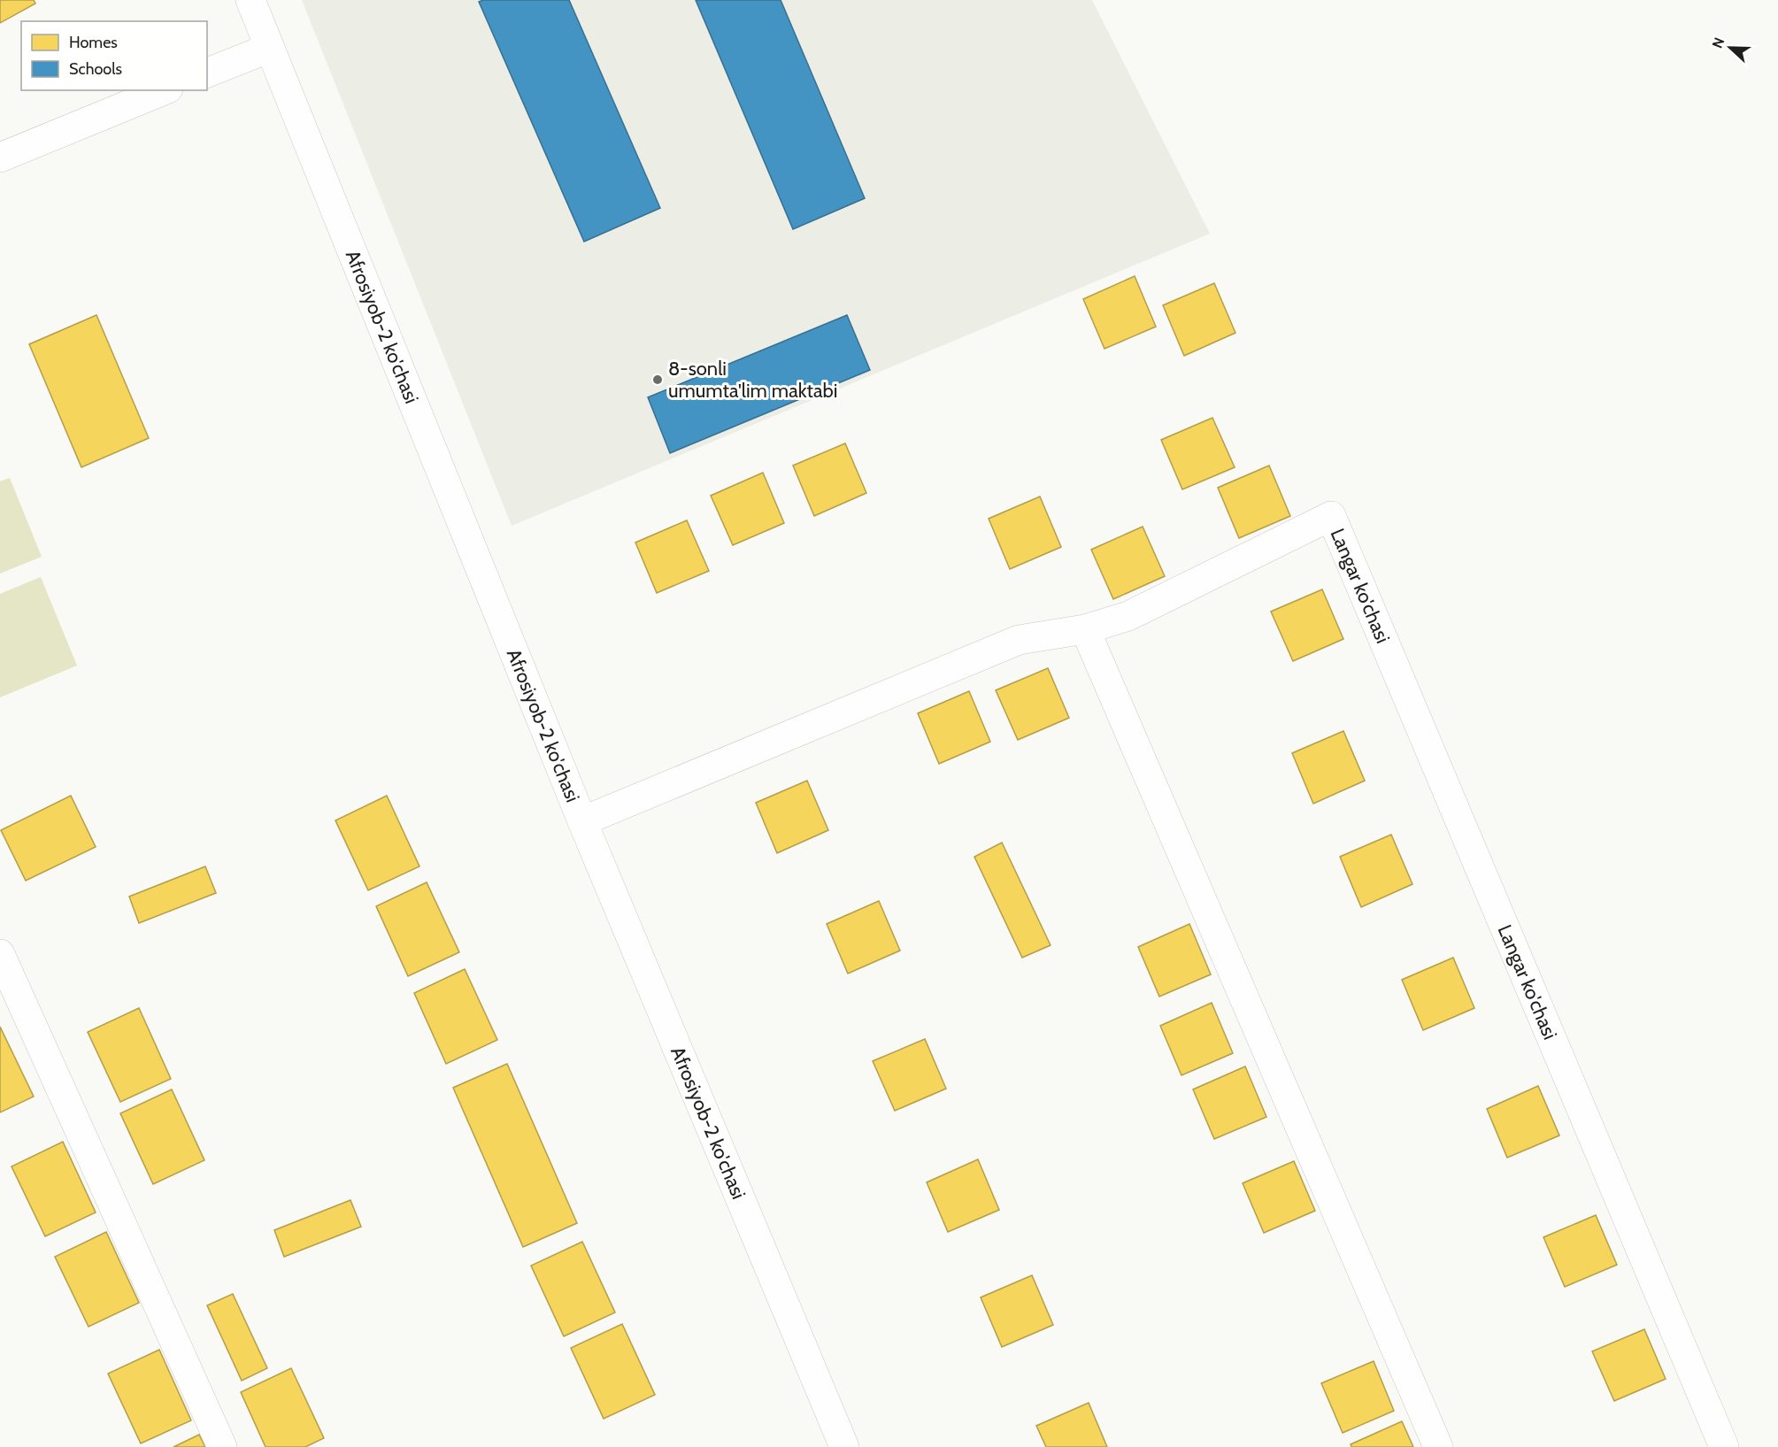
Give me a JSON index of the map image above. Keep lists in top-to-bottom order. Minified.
{"streets":{"street":["Afrosiyob-2 ko'chasi","Langar ko'chasi"]},"places":["8-sonli umumta'lim maktabi"],"legend":["Homes","Schools"],"north":"left"}
